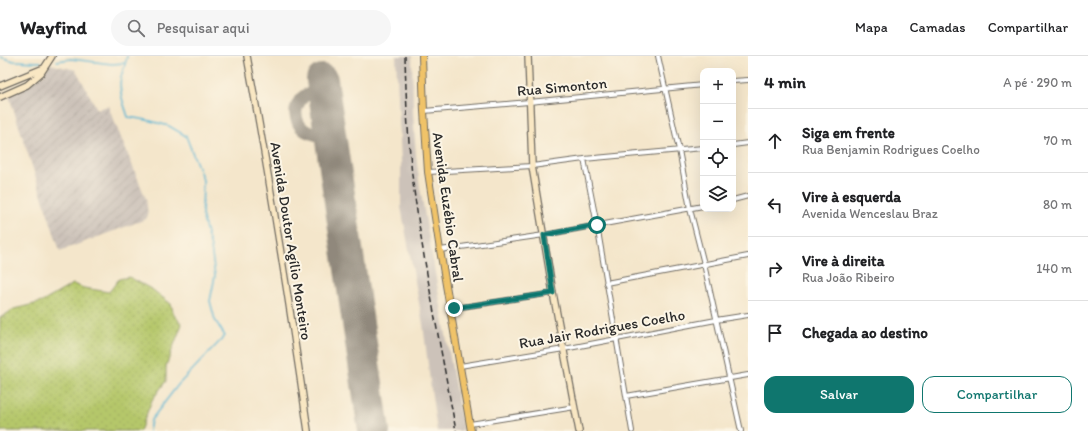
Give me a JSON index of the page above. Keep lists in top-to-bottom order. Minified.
{"streets":{"main road":["Avenida Euzébio Cabral"],"street":["Rua Simonton","Avenida Doutor Agílio Monteiro","Rua Jair Rodrigues Coelho"]},"crossings":[["Rua Simonton","Avenida Euzébio Cabral"],["Avenida Euzébio Cabral","Rua Jair Rodrigues Coelho"]],"page":{"header":"Wayfind","search":"Pesquisar aqui","nav":["Mapa","Camadas","Compartilhar"],"heading":["4 min","A pé · 290 m"],"map_buttons":["+","−"],"list":[["Siga em frente","Rua Benjamin Rodrigues Coelho","70 m"],["Vire à esquerda","Avenida Wenceslau Braz","80 m"],["Vire à direita","Rua João Ribeiro","140 m"],"Chegada ao destino"],"buttons":["Salvar","Compartilhar"]}}
